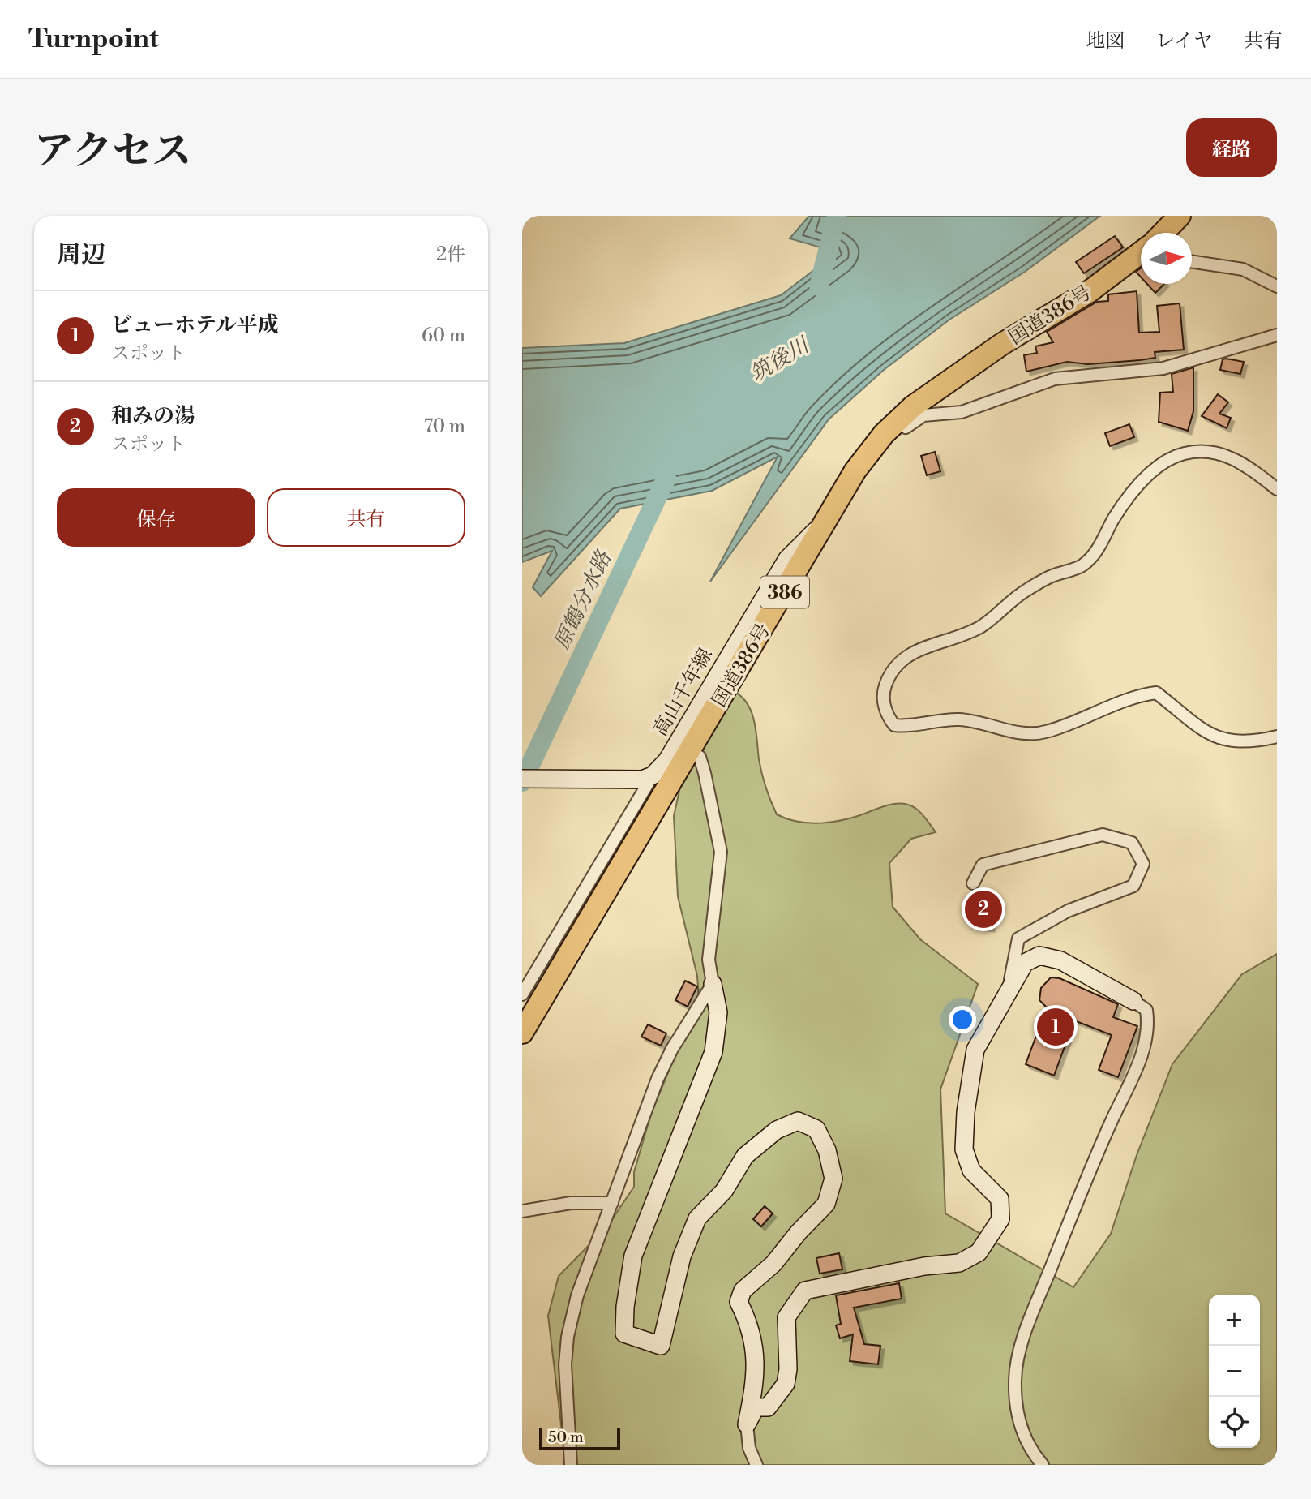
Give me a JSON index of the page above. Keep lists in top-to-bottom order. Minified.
{"streets":{"highway":["国道386号","386"],"street":["高山千年線"]},"crossings":[["国道386号","高山千年線"]],"water":["筑後川","原鶴分水路"],"scale_bar":"50 m","north":"right","page":{"header":"Turnpoint","nav":["地図","レイヤ","共有"],"title":"アクセス","buttons":["経路",["保存","共有"]],"heading":["周辺","2件"],"list":[{"mark":"1","name":"ビューホテル平成","note":"スポット","value":"60 m"},{"mark":"2","name":"和みの湯","note":"スポット","value":"70 m"}],"pins":["2","1"],"map_buttons":["+","−"],"scale":"50 m"}}
